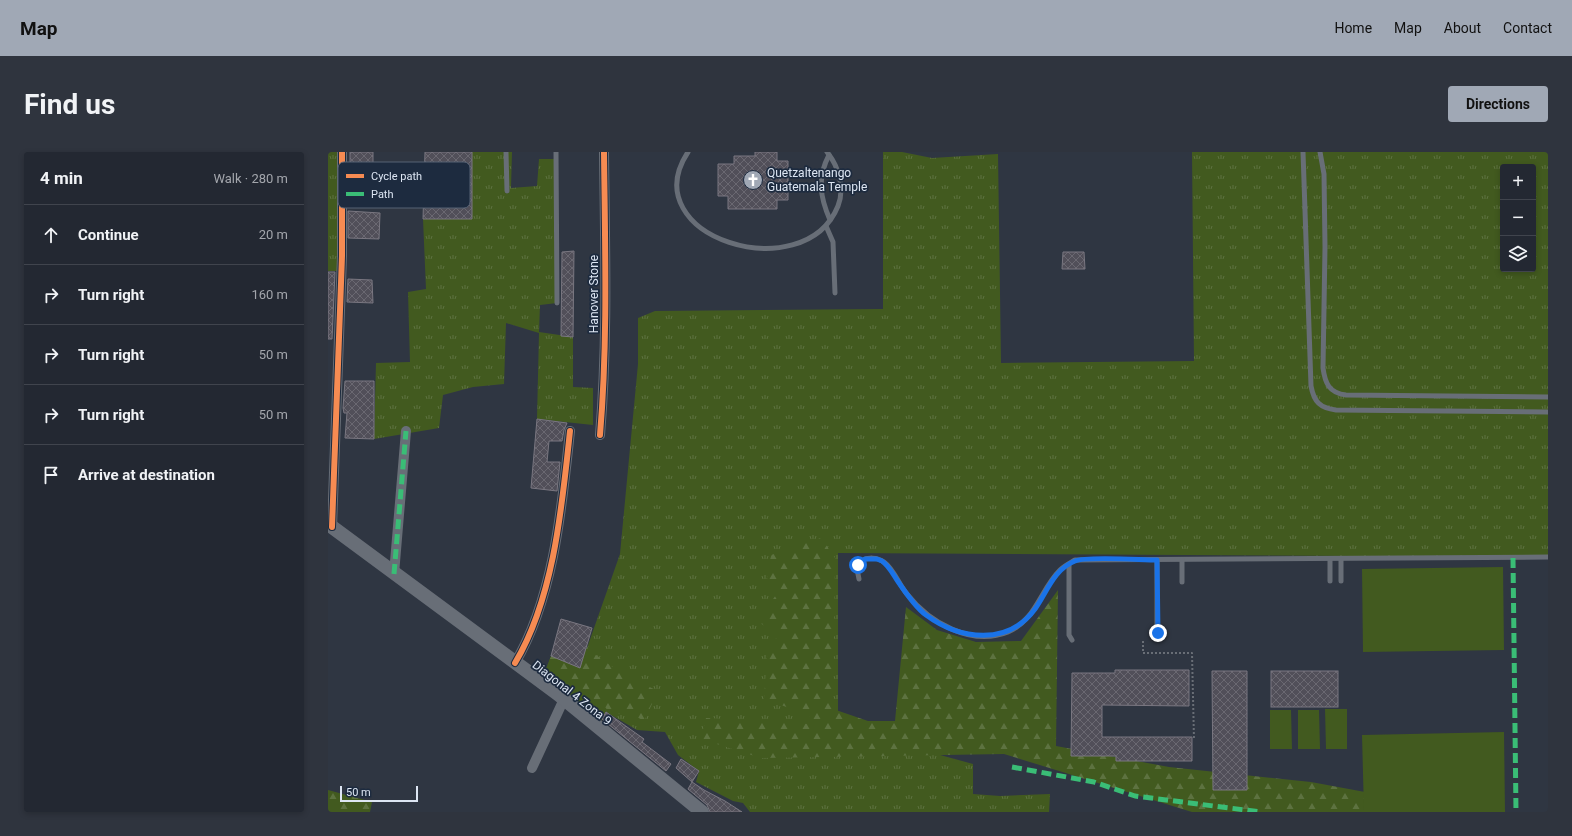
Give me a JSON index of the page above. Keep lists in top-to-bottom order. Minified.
{"streets":{"main road":["Diagonal 4 Zona 9"],"street":["Hanover Stone"]},"places":{"church":["Quetzaltenango Guatemala Temple"]},"legend":["Cycle path","Path"],"scale_bar":"50 m","page":{"header":"Map","nav":["Home","Map","About","Contact"],"buttons":"Directions","title":"Find us","heading":["4 min","Walk · 280 m"],"map_buttons":["+","−"],"list":[["Continue","20 m"],["Turn right","160 m"],["Turn right","50 m"],["Turn right","50 m"],"Arrive at destination"],"scale":"50 m"}}
